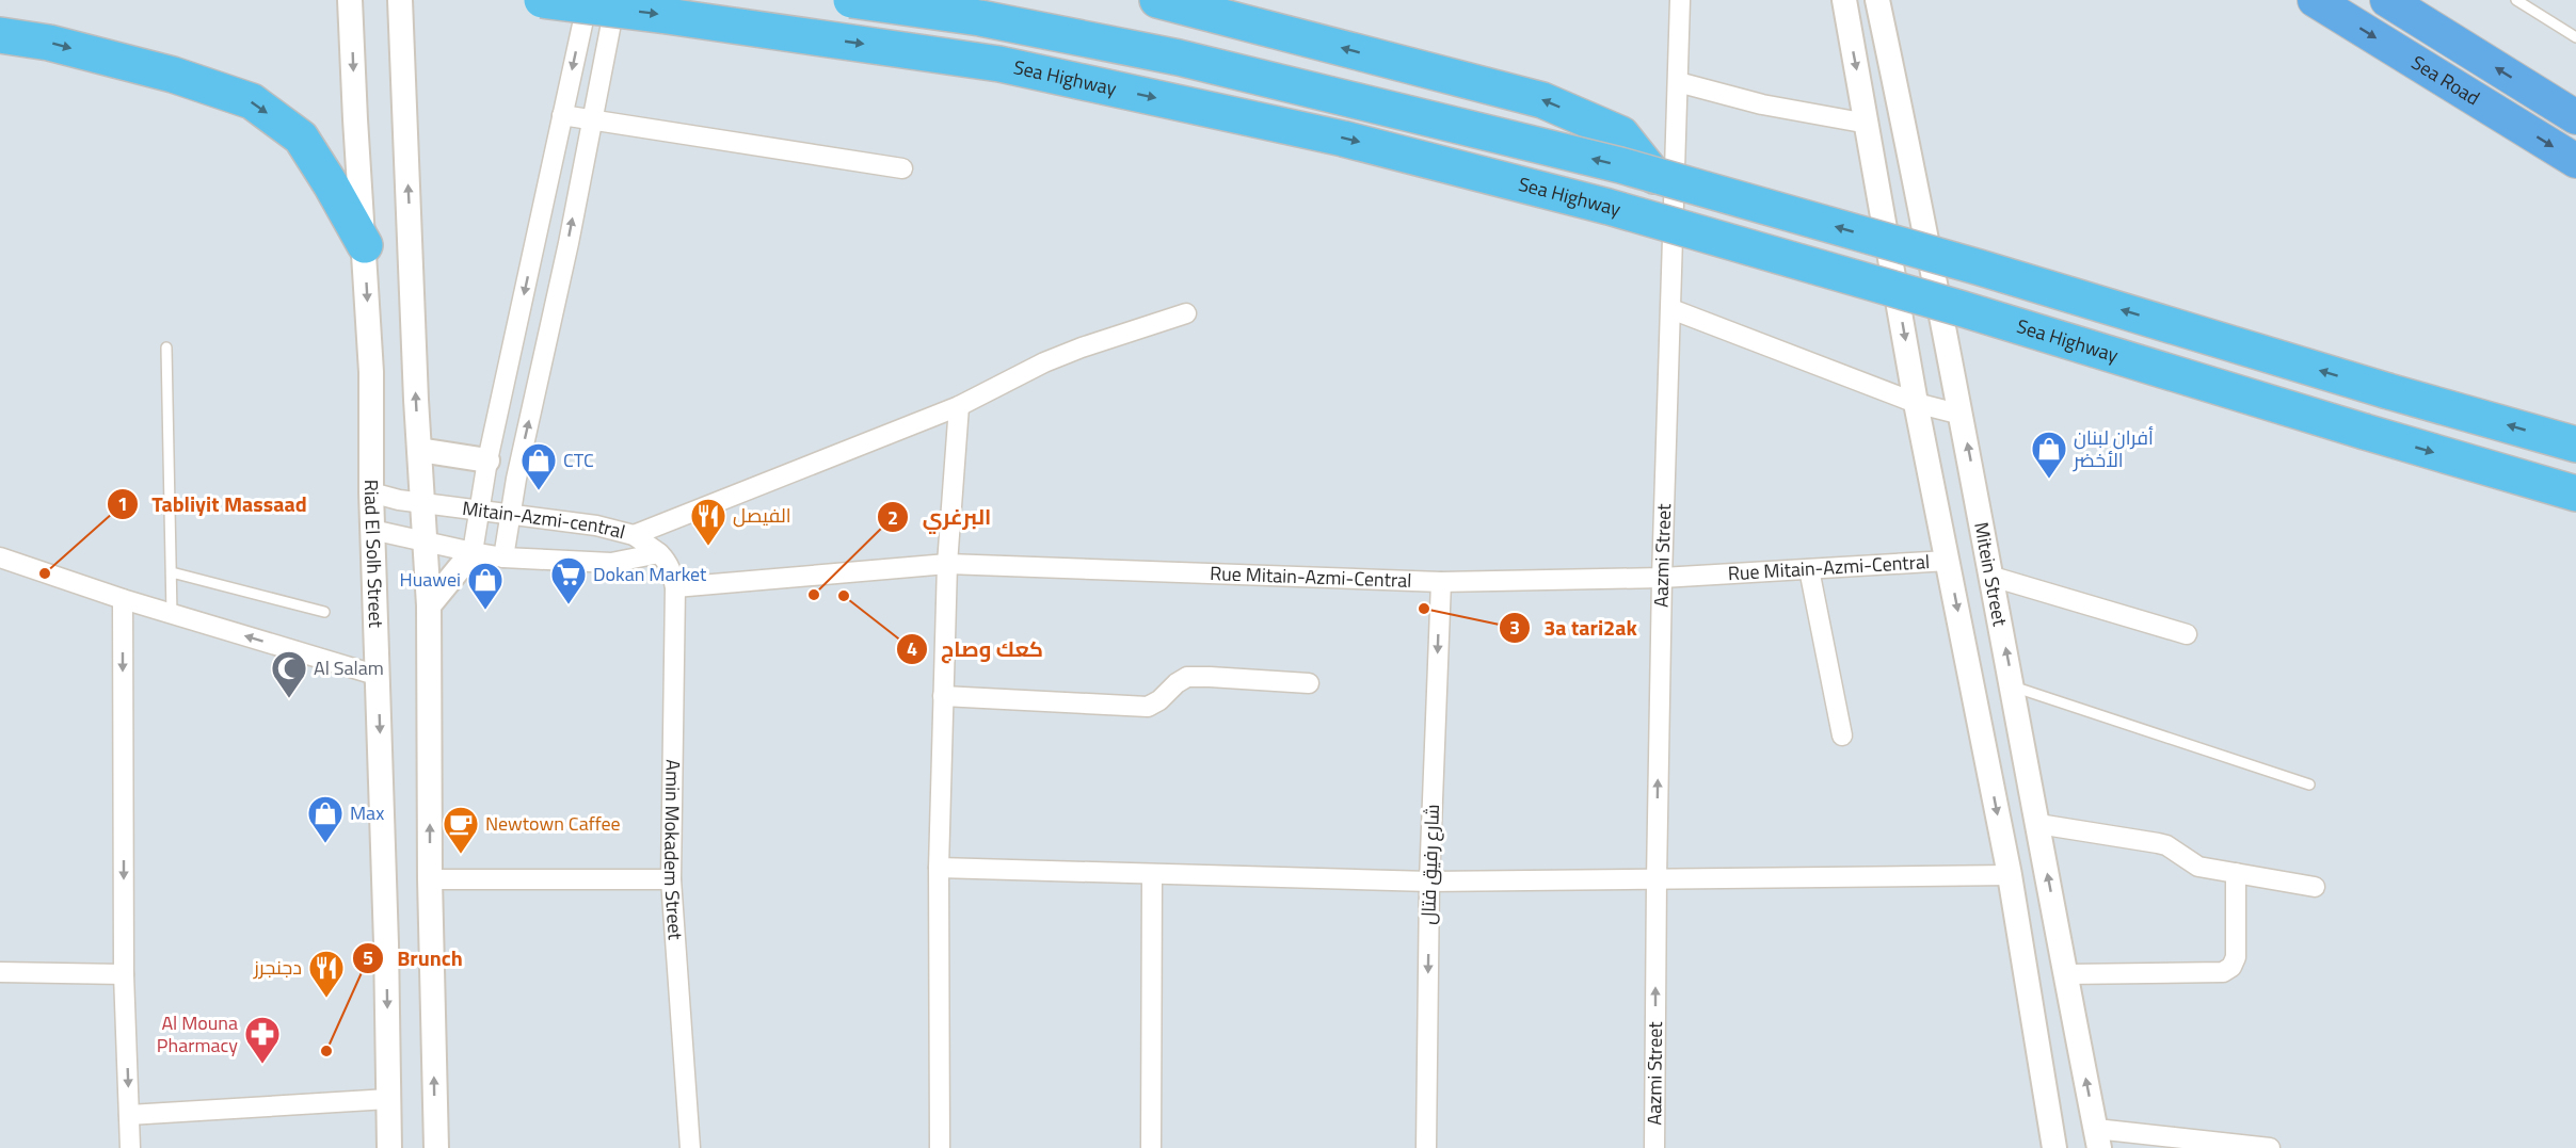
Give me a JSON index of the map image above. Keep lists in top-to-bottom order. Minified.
{"streets":{"highway":["Sea Highway","Sea Road"],"street":["Mitain-Azmi-central","Riad El Solh Street","Aazmi Street","Rue Mitain-Azmi-Central","Mitein Street","Amin Mokadem Street","شارع رفيق فتال"]},"crossings":[["Mitain-Azmi-central","Riad El Solh Street"],["Mitain-Azmi-central","Amin Mokadem Street"],["Aazmi Street","Rue Mitain-Azmi-Central"],["Rue Mitain-Azmi-Central","Amin Mokadem Street"],["Rue Mitain-Azmi-Central","شارع رفيق فتال"]],"one_way":["Aazmi Street","شارع رفيق فتال"],"places":{"shop":["أفران لبنان الأخضر","CTC","Huawei","Max"],"restaurant":["الفيصل","دجنجرز"],"other":["Tabliyit Massaad","البرغري","كعك وصاج","3a tari2ak","Brunch"],"supermarket":["Dokan Market"],"mosque":["Al Salam"],"cafe":["Newtown Caffee"],"pharmacy":["Al Mouna Pharmacy"]}}
